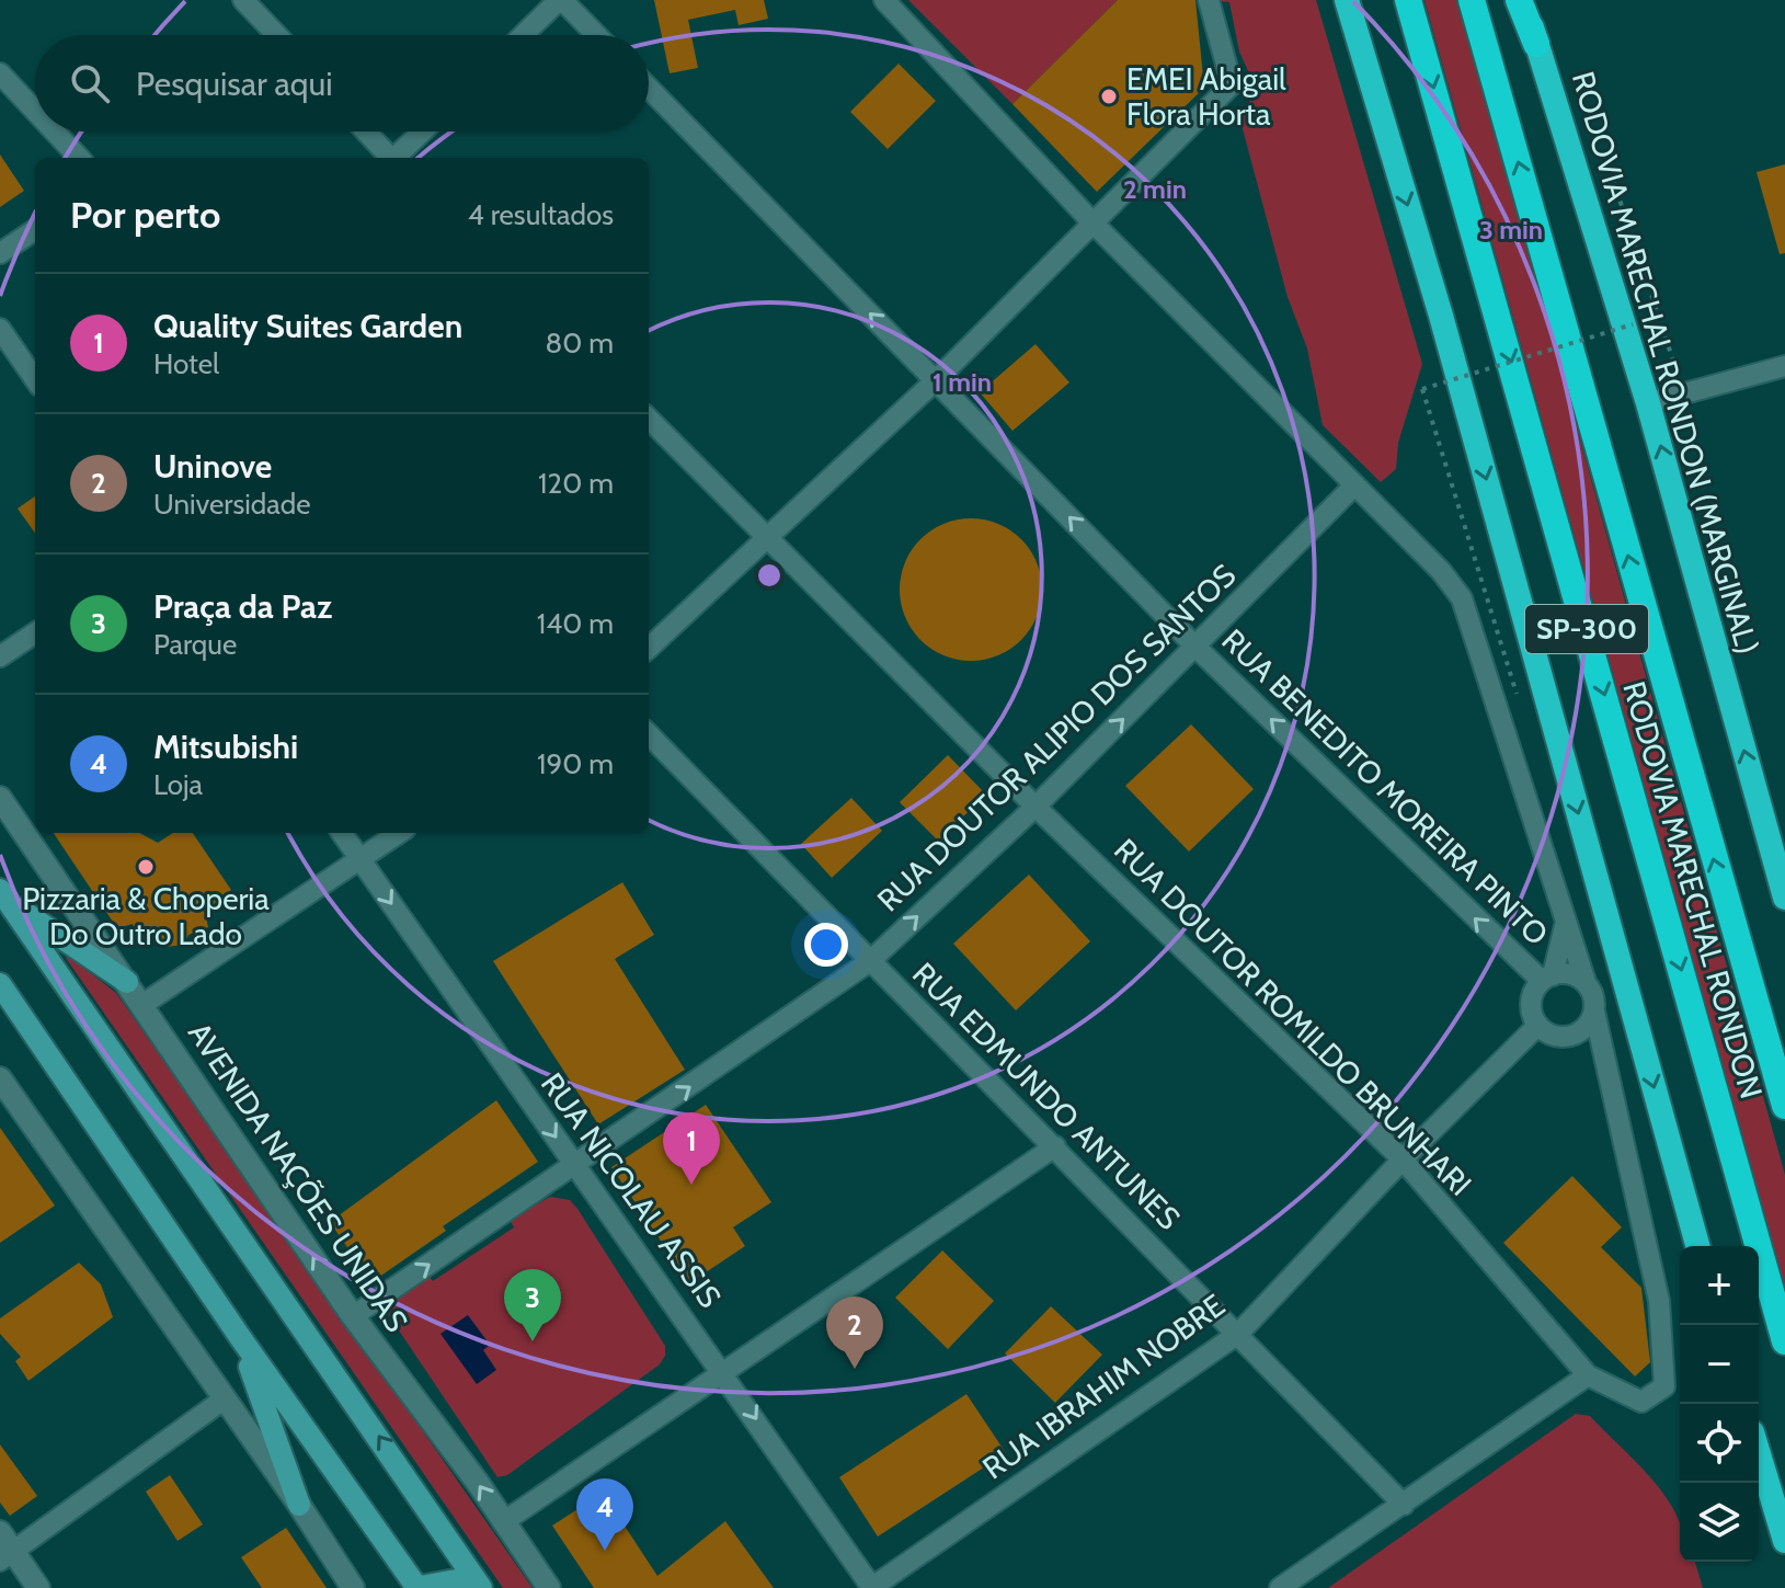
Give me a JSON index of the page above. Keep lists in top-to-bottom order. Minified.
{"streets":{"highway":["RODOVIA MARECHAL RONDON (MARGINAL)","SP-300","RODOVIA MARECHAL RONDON"],"street":["RUA DOUTOR ALIPIO DOS SANTOS","RUA BENEDITO MOREIRA PINTO","RUA DOUTOR ROMILDO BRUNHARI","RUA EDMUNDO ANTUNES","AVENIDA NAÇÕES UNIDAS","RUA NICOLAU ASSIS","RUA IBRAHIM NOBRE"]},"crossings":[["RUA DOUTOR ALIPIO DOS SANTOS","RUA BENEDITO MOREIRA PINTO"],["RUA DOUTOR ALIPIO DOS SANTOS","RUA DOUTOR ROMILDO BRUNHARI"],["RUA DOUTOR ALIPIO DOS SANTOS","RUA EDMUNDO ANTUNES"],["RUA DOUTOR ALIPIO DOS SANTOS","AVENIDA NAÇÕES UNIDAS"],["RUA DOUTOR ALIPIO DOS SANTOS","RUA NICOLAU ASSIS"],["RUA BENEDITO MOREIRA PINTO","RUA DOUTOR ROMILDO BRUNHARI"],["RUA BENEDITO MOREIRA PINTO","RUA IBRAHIM NOBRE"],["RUA DOUTOR ROMILDO BRUNHARI","RUA IBRAHIM NOBRE"],["RUA EDMUNDO ANTUNES","RUA IBRAHIM NOBRE"],["RUA NICOLAU ASSIS","RUA IBRAHIM NOBRE"]],"one_way":["RUA DOUTOR ALIPIO DOS SANTOS","RUA BENEDITO MOREIRA PINTO","RUA NICOLAU ASSIS"],"places":["EMEI Abigail Flora Horta","Pizzaria & Choperia Do Outro Lado"],"page":{"search":"Pesquisar aqui","heading":["Por perto","4 resultados"],"list":[{"mark":"1","name":"Quality Suites Garden","note":"Hotel","value":"80 m"},{"mark":"2","name":"Uninove","note":"Universidade","value":"120 m"},{"mark":"3","name":"Praça da Paz","note":"Parque","value":"140 m"},{"mark":"4","name":"Mitsubishi","note":"Loja","value":"190 m"}],"pins":["1","3","2","4"],"map_buttons":["+","−"]},"rings":["2 min","3 min","1 min"]}
